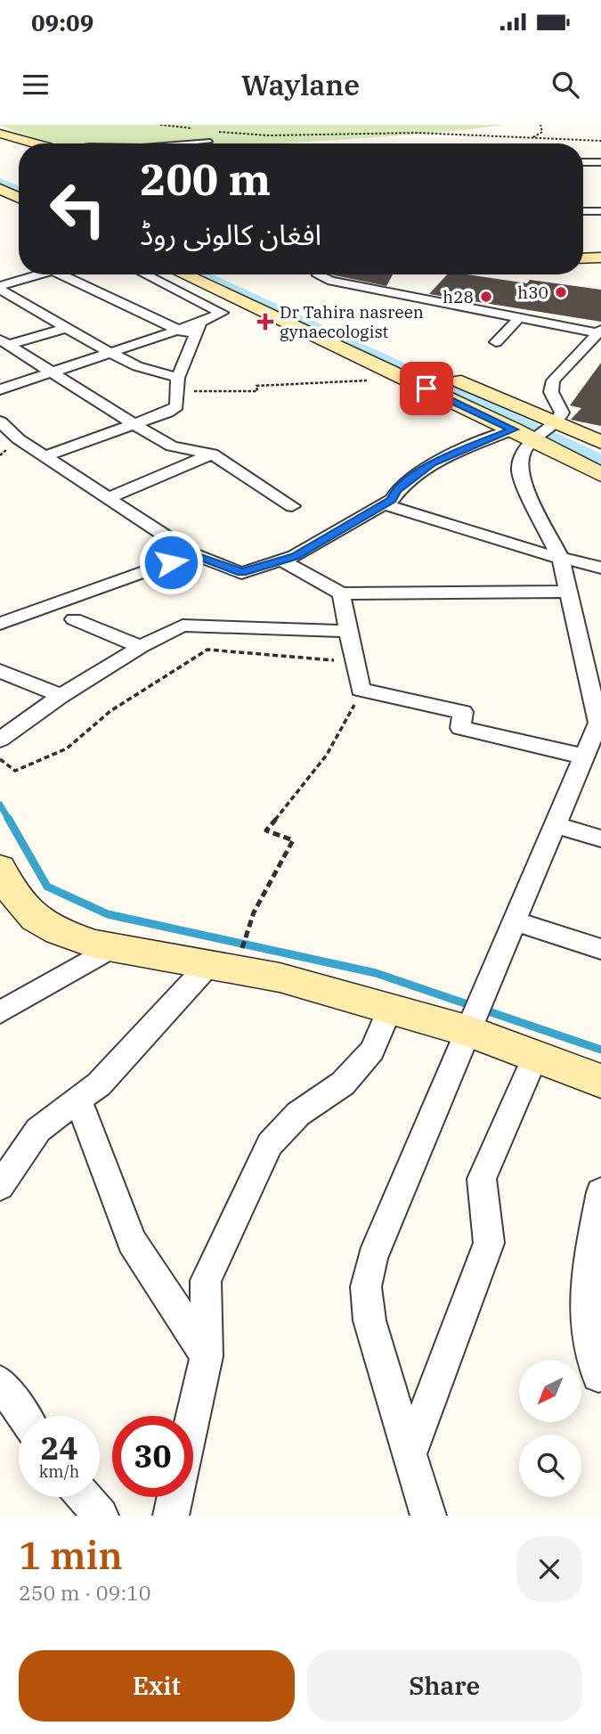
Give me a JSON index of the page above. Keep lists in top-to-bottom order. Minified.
{"places":{"other":["h30","h28"],"health":["Dr Tahira nasreen gynaecologist"]},"north":"bottom left","page":{"status":"09:09","header":"Waylane","turn":["200 m","افغان کالونی روڈ"],"speed":"24 km/h","limit":"30","heading":["1 min","250 m · 09:10"],"buttons":["Exit","Share"]}}
